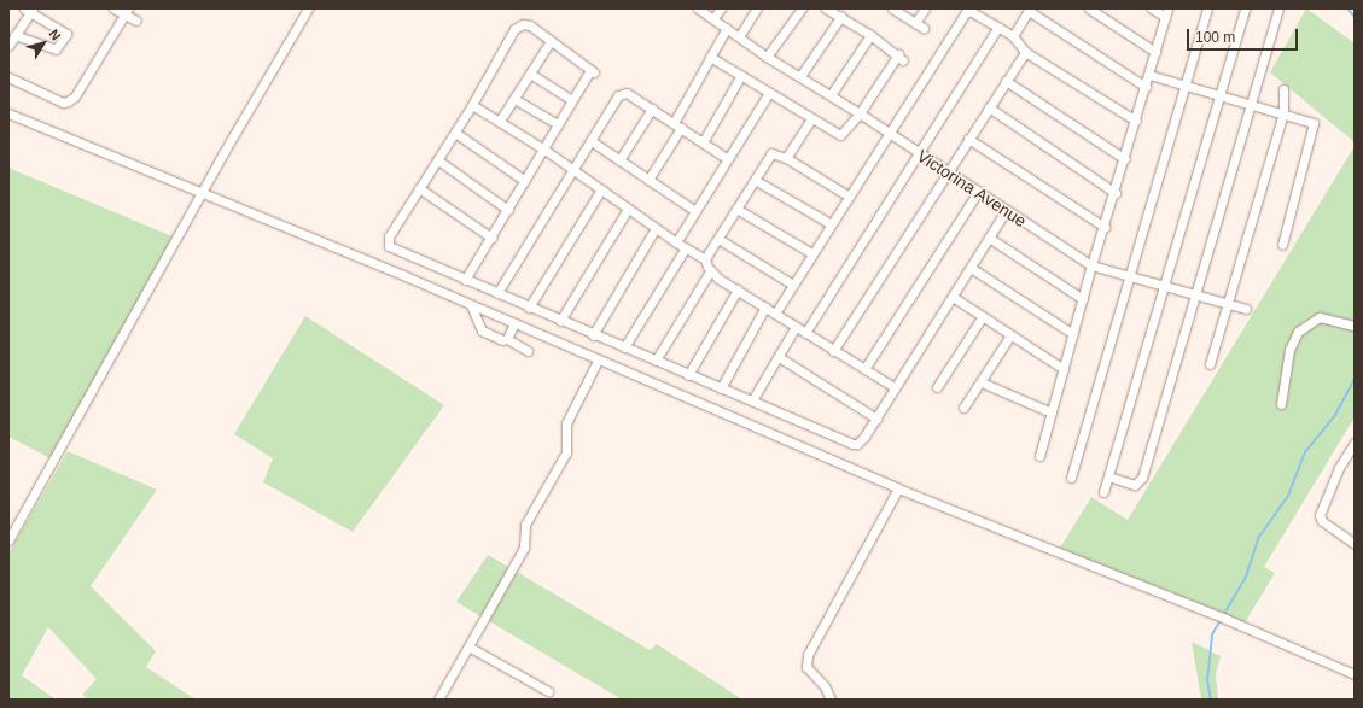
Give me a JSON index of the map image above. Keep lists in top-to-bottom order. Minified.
{"streets":{"street":["Victorina Avenue"]},"scale_bar":"100 m","north":"top right"}
